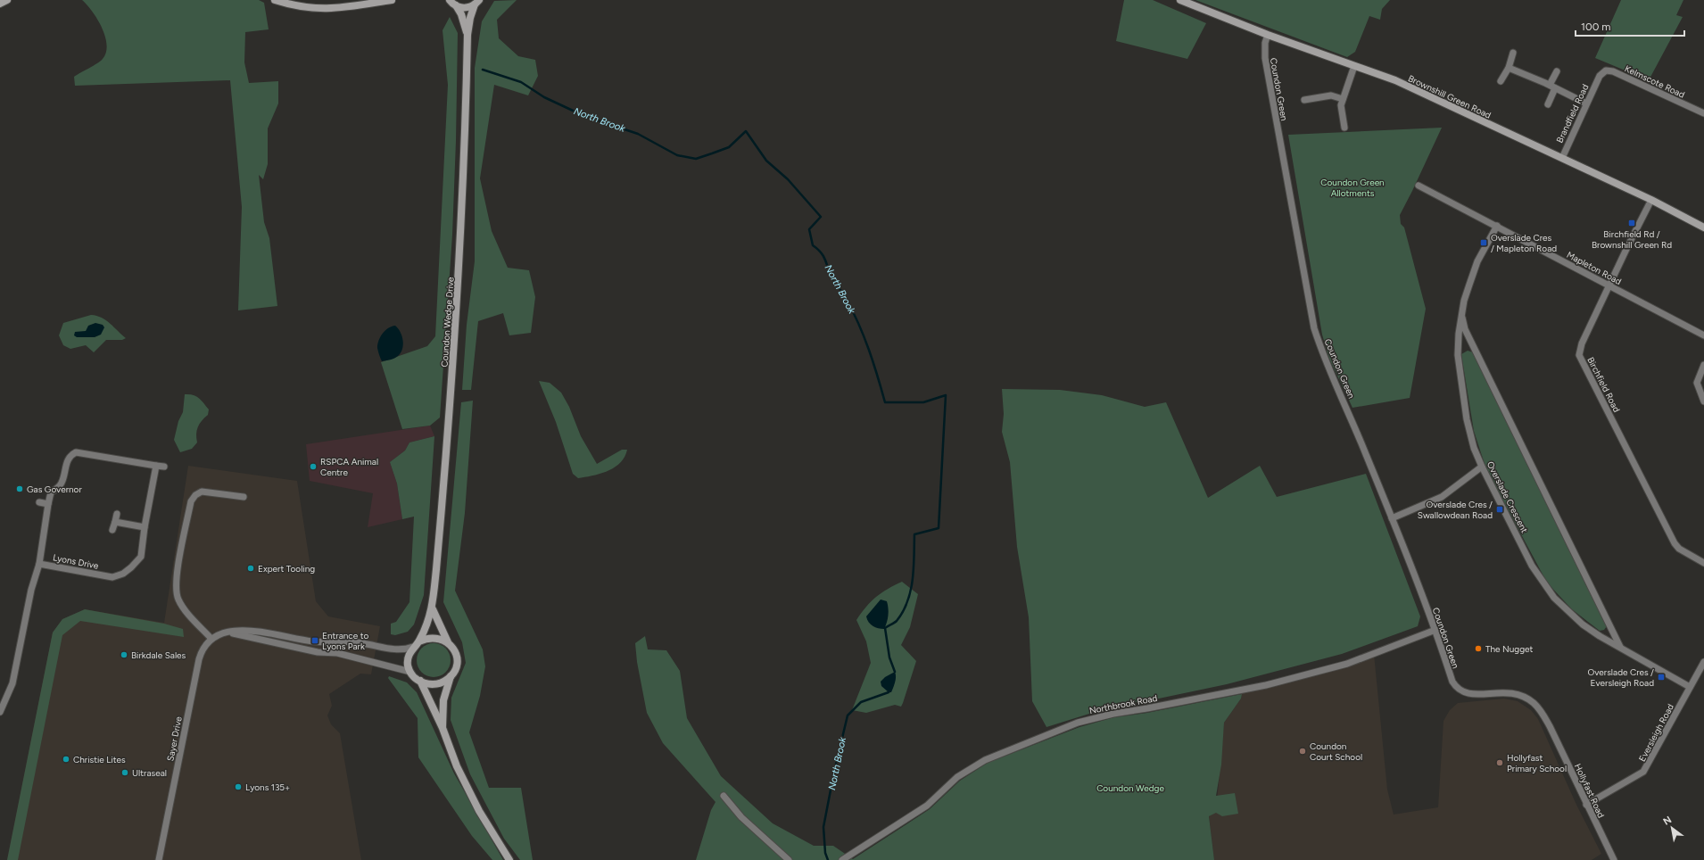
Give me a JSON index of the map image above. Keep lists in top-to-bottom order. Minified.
{"streets":{"main road":["Brownshill Green Road","Coundon Wedge Drive"],"street":["Kelmscote Road","Coundon Green","Brandfield Road","Mapleton Road","Birchfield Road","Overslade Crescent","Lyons Drive","Northbrook Road","Eversleigh Road","Sayer Drive","Hollyfast Road"]},"crossings":[["Kelmscote Road","Brandfield Road"],["Coundon Green","Brownshill Green Road"],["Coundon Green","Northbrook Road"],["Coundon Green","Hollyfast Road"],["Brownshill Green Road","Brandfield Road"],["Brownshill Green Road","Birchfield Road"],["Mapleton Road","Birchfield Road"],["Mapleton Road","Overslade Crescent"],["Overslade Crescent","Eversleigh Road"],["Eversleigh Road","Hollyfast Road"]],"water":["North Brook"],"parks":["Coundon Green Allotments","Coundon Wedge"],"places":{"transit":["Birchfield Rd / Brownshill Green Rd","Overslade Cres / Mapleton Road","Overslade Cres / Swallowdean Road","Entrance to Lyons Park","Overslade Cres / Eversleigh Road"],"other":["RSPCA Animal Centre","Gas Governor","Expert Tooling","The Nugget","Birkdale Sales","Coundon Court School","Christie Lites","Hollyfast Primary School","Ultraseal","Lyons 135+"]},"scale_bar":"100 m","north":"top left"}
